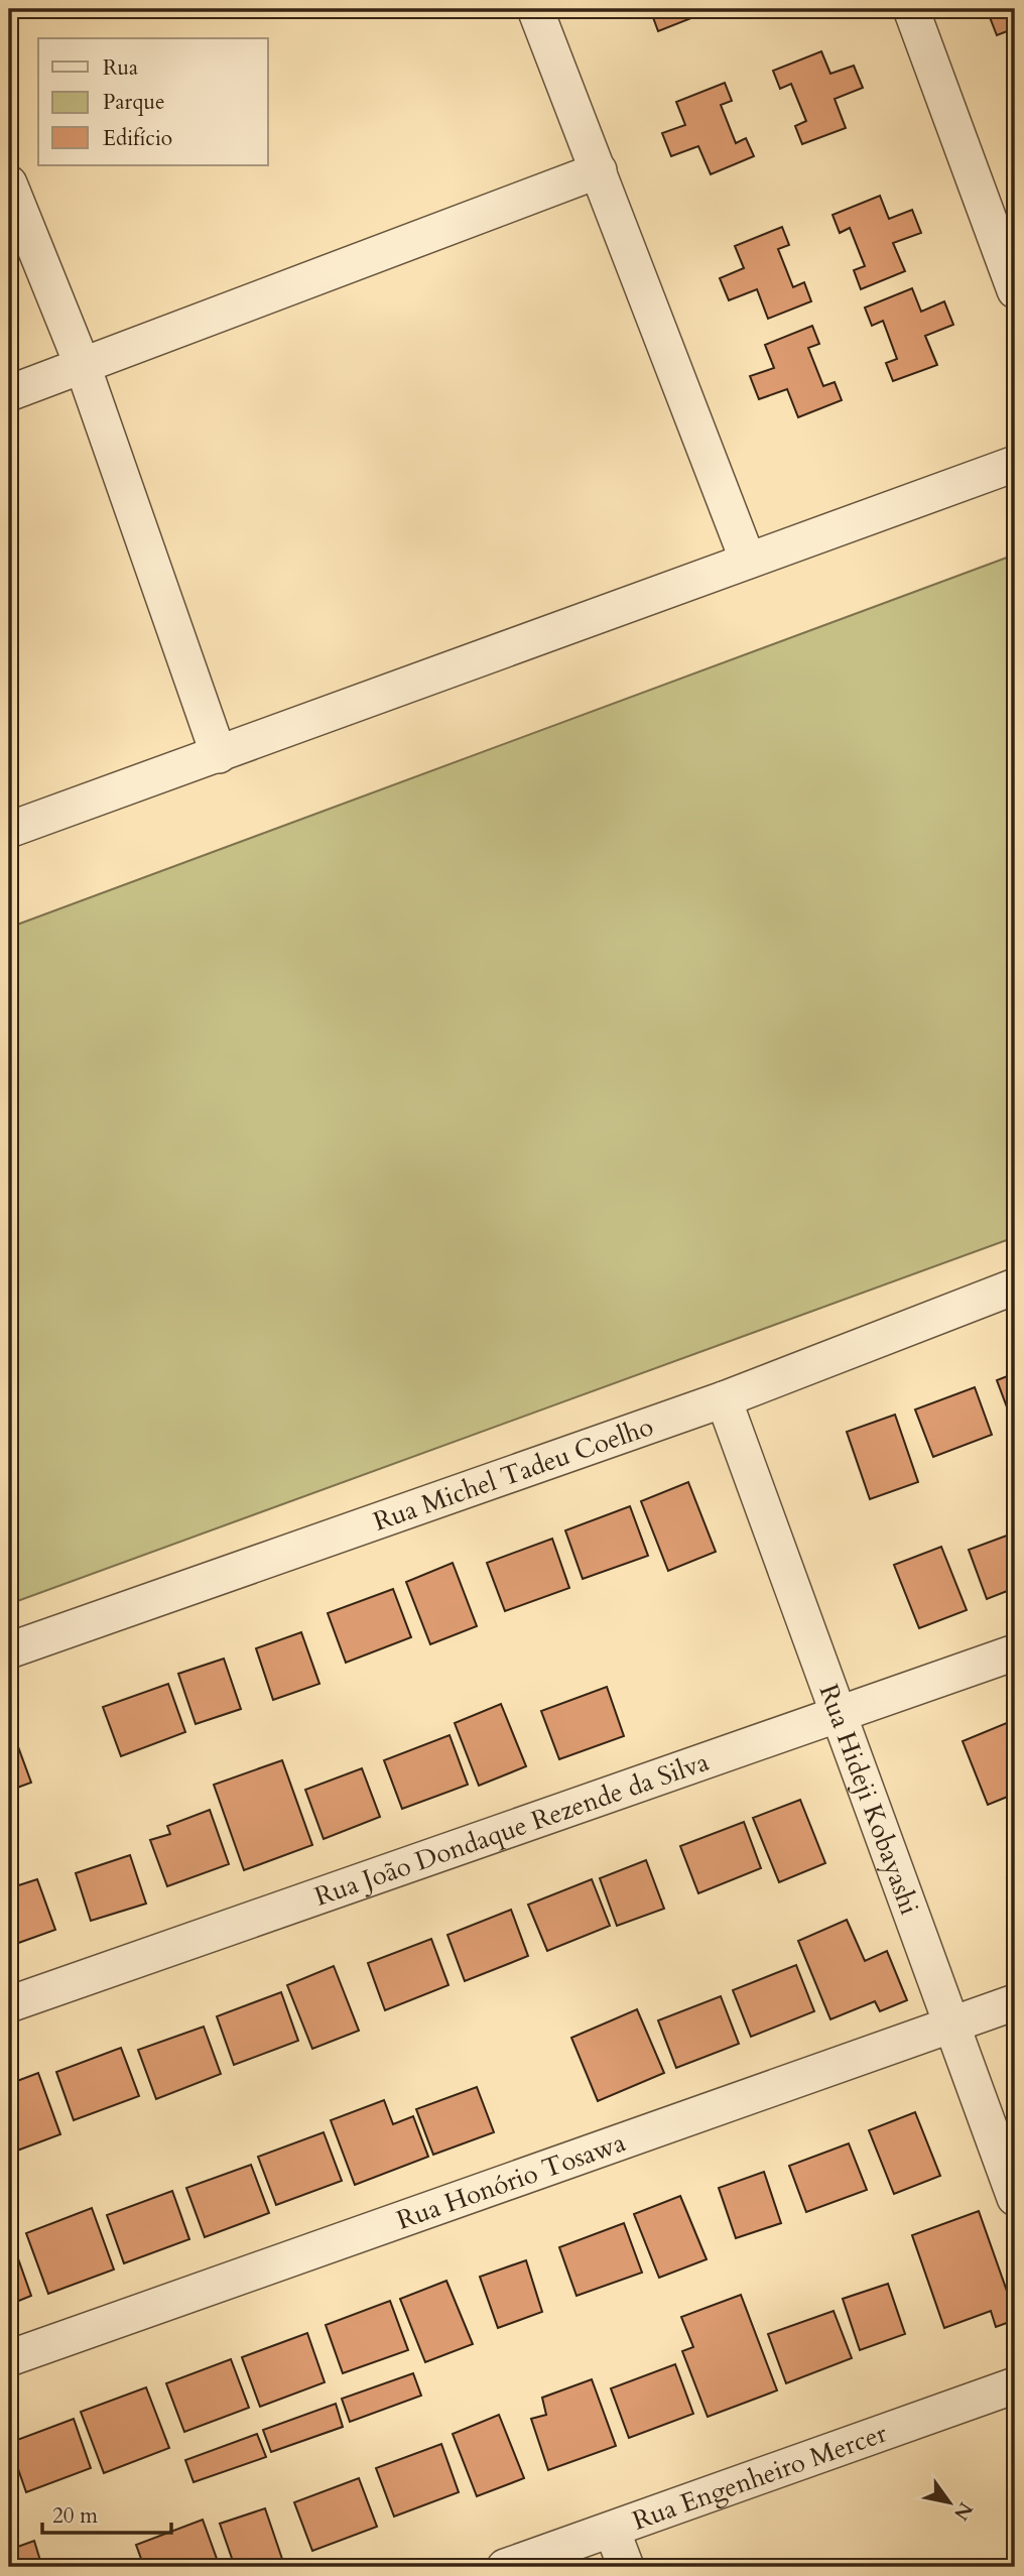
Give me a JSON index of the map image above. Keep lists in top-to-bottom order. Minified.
{"streets":{"street":["Rua Michel Tadeu Coelho","Rua Hideji Kobayashi","Rua João Dondaque Rezende da Silva","Rua Honório Tosawa","Rua Engenheiro Mercer"]},"crossings":[["Rua Michel Tadeu Coelho","Rua Hideji Kobayashi"],["Rua Hideji Kobayashi","Rua João Dondaque Rezende da Silva"],["Rua Hideji Kobayashi","Rua Honório Tosawa"]],"legend":["Rua","Parque","Edifício"],"scale_bar":"20 m","north":"bottom right"}
